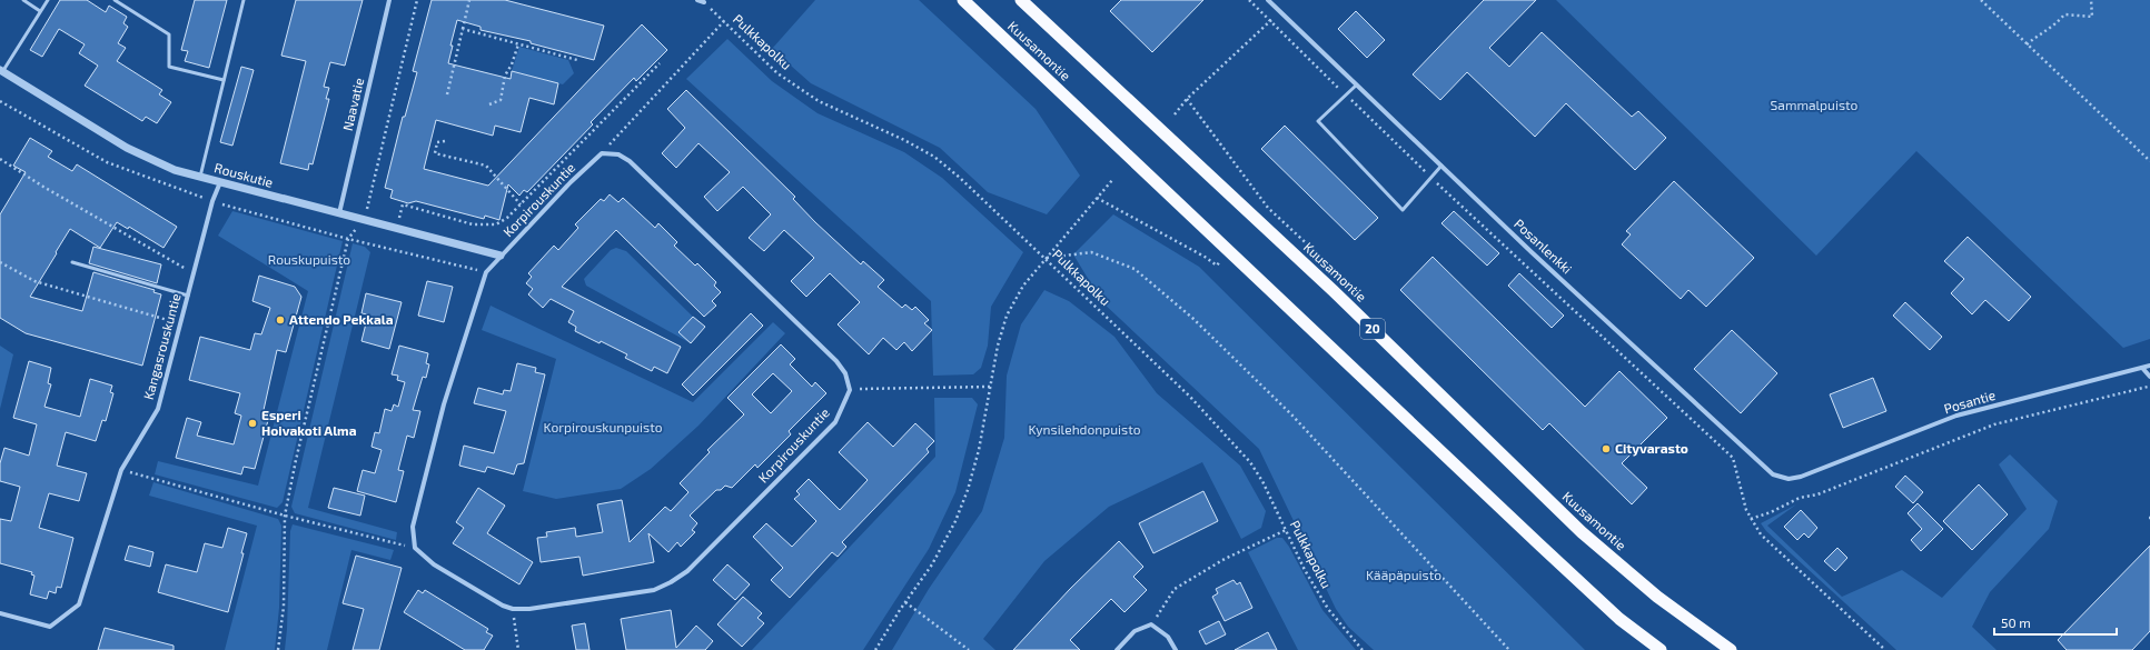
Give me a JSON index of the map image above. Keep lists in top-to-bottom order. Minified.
{"streets":{"highway":["Kuusamontie","20"],"street":["Naavatie","Rouskutie","Korpirouskuntie","Posanlenkki","Kangasrouskuntie","Posantie"],"path":["Pulkkapolku"]},"crossings":[["Naavatie","Rouskutie"],["Rouskutie","Korpirouskuntie"],["Rouskutie","Kangasrouskuntie"],["Posanlenkki","Posantie"]],"parks":["Sammalpuisto","Rouskupuisto","Korpirouskunpuisto","Kynsilehdonpuisto","Kääpäpuisto"],"places":["Attendo Pekkala","Esperi Hoivakoti Alma","Cityvarasto"],"scale_bar":"50 m"}
